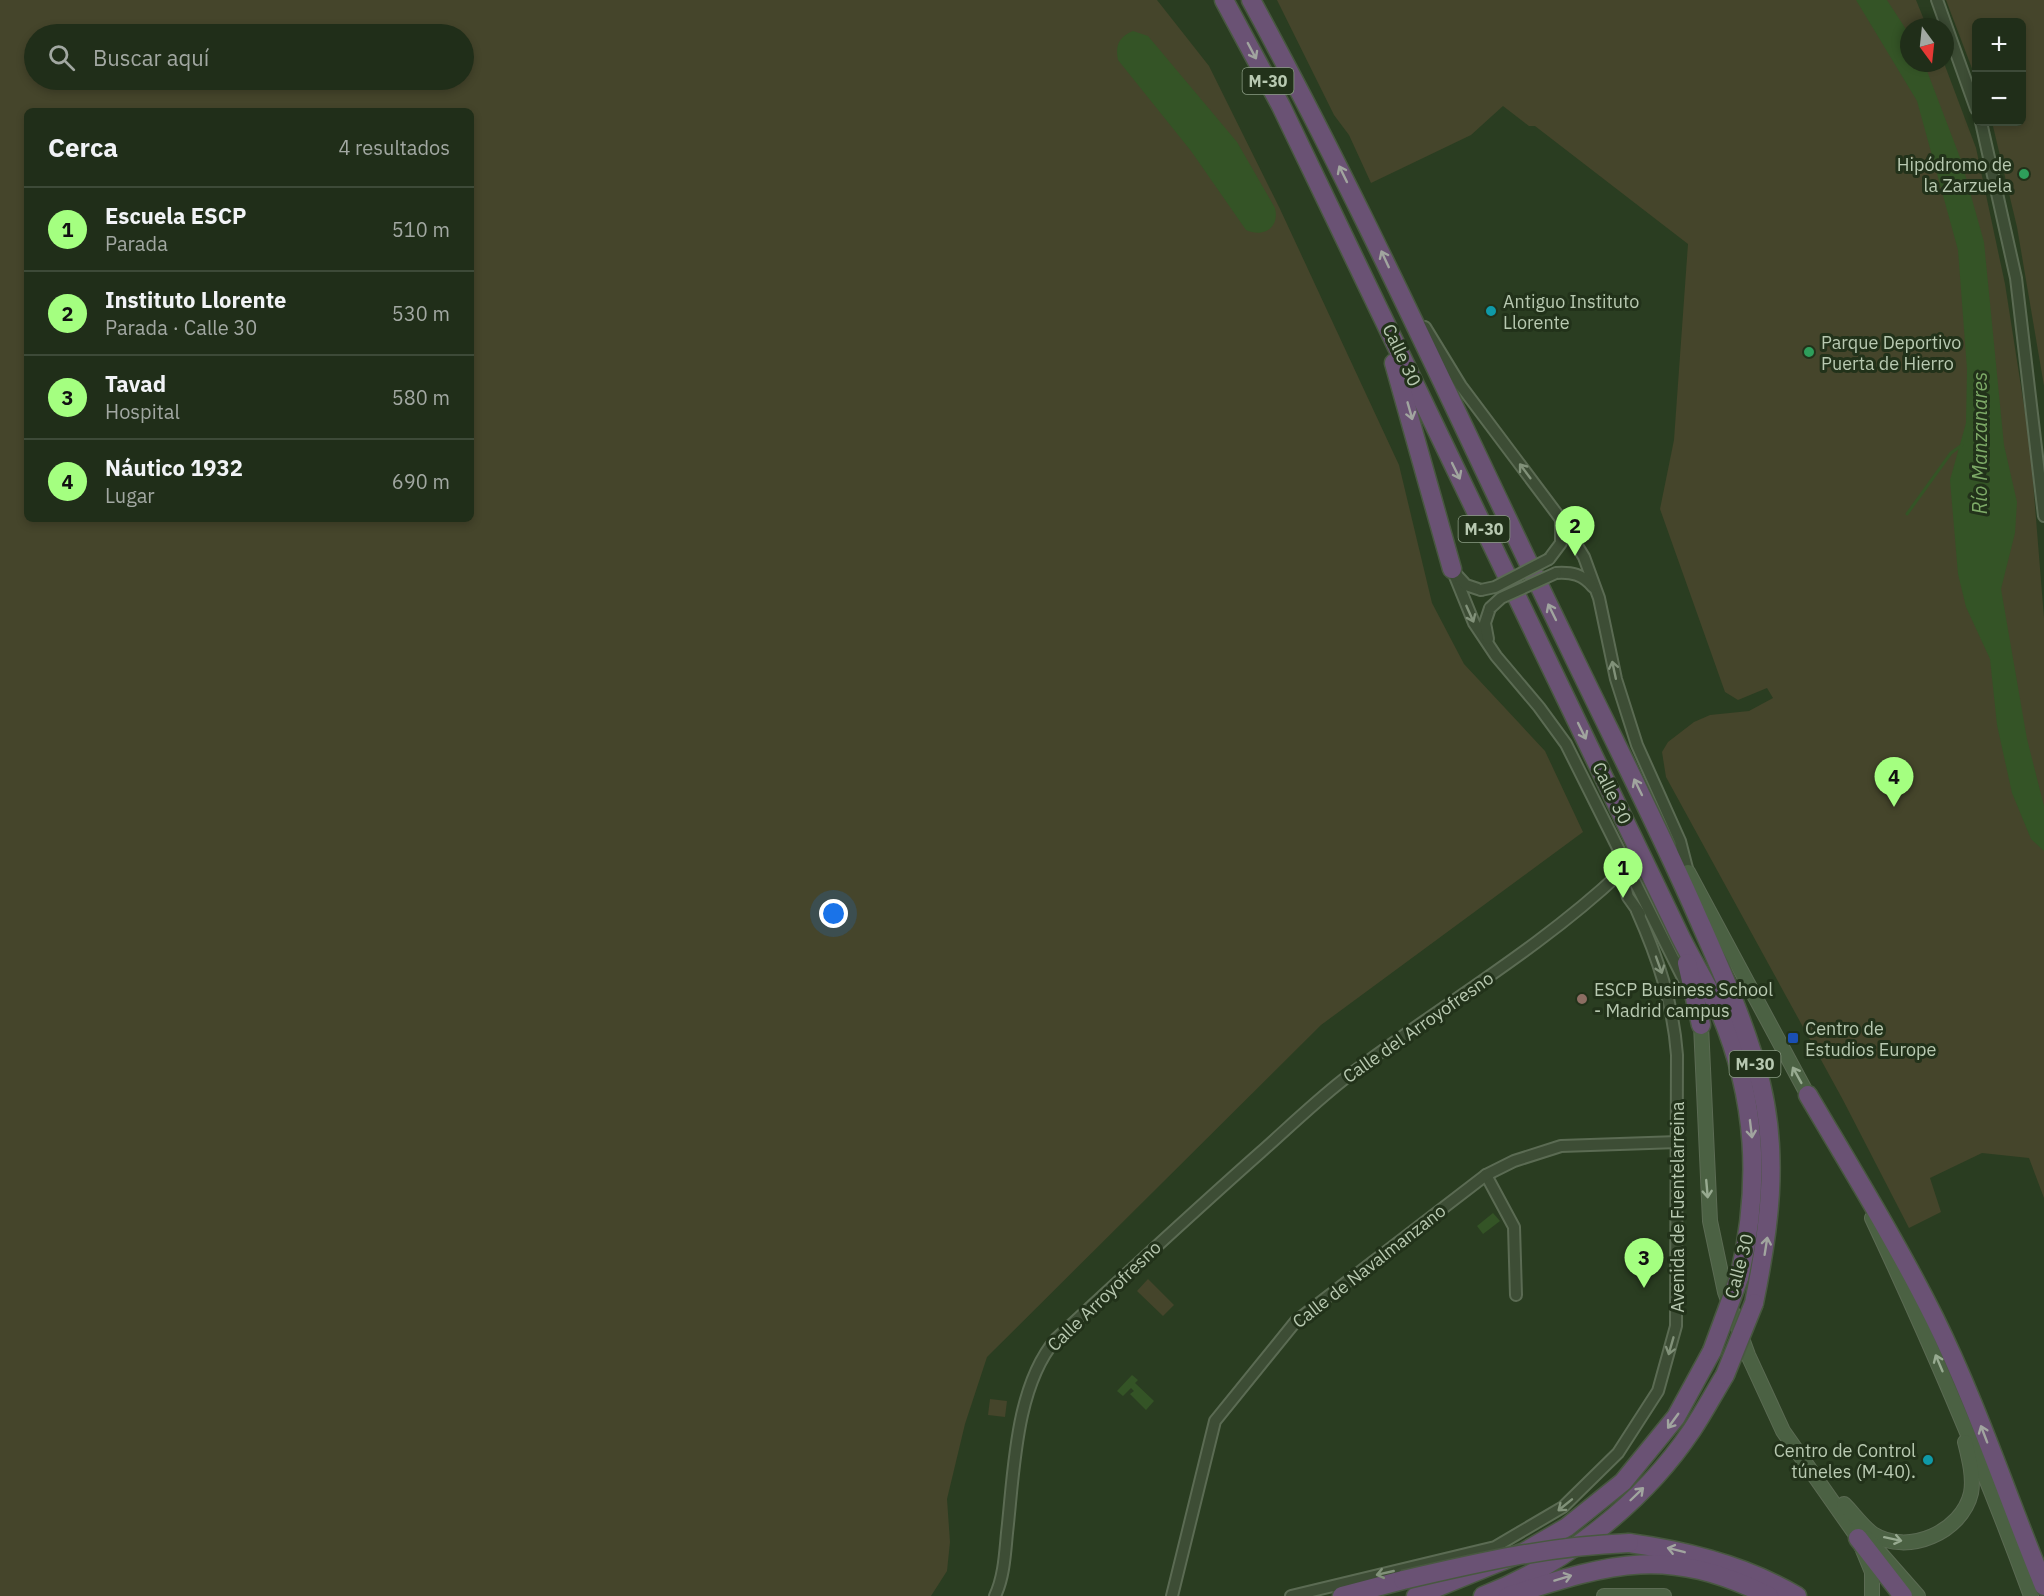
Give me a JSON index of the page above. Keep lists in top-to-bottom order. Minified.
{"streets":{"highway":["M-30","Calle 30"],"street":["Calle del Arroyofresno","Avenida de Fuentelarreina","Calle de Navalmanzano","Calle Arroyofresno"]},"crossings":[["Calle del Arroyofresno","Avenida de Fuentelarreina"],["Calle del Arroyofresno","Calle Arroyofresno"],["Avenida de Fuentelarreina","Calle de Navalmanzano"]],"one_way":["Avenida de Fuentelarreina"],"water":["Río Manzanares"],"places":{"other":["Hipódromo de la Zarzuela","Antiguo Instituto Llorente","Parque Deportivo Puerta de Hierro","ESCP Business School - Madrid campus","Centro de Control túneles (M-40)."],"transit":["Centro de Estudios Europe"]},"north":"bottom","page":{"map_buttons":["+","−"],"search":"Buscar aquí","heading":["Cerca","4 resultados"],"list":[{"mark":"1","name":"Escuela ESCP","note":"Parada","value":"510 m"},{"mark":"2","name":"Instituto Llorente","note":"Parada · Calle 30","value":"530 m"},{"mark":"3","name":"Tavad","note":"Hospital","value":"580 m"},{"mark":"4","name":"Náutico 1932","note":"Lugar","value":"690 m"}],"pins":["2","4","1","3"]}}
